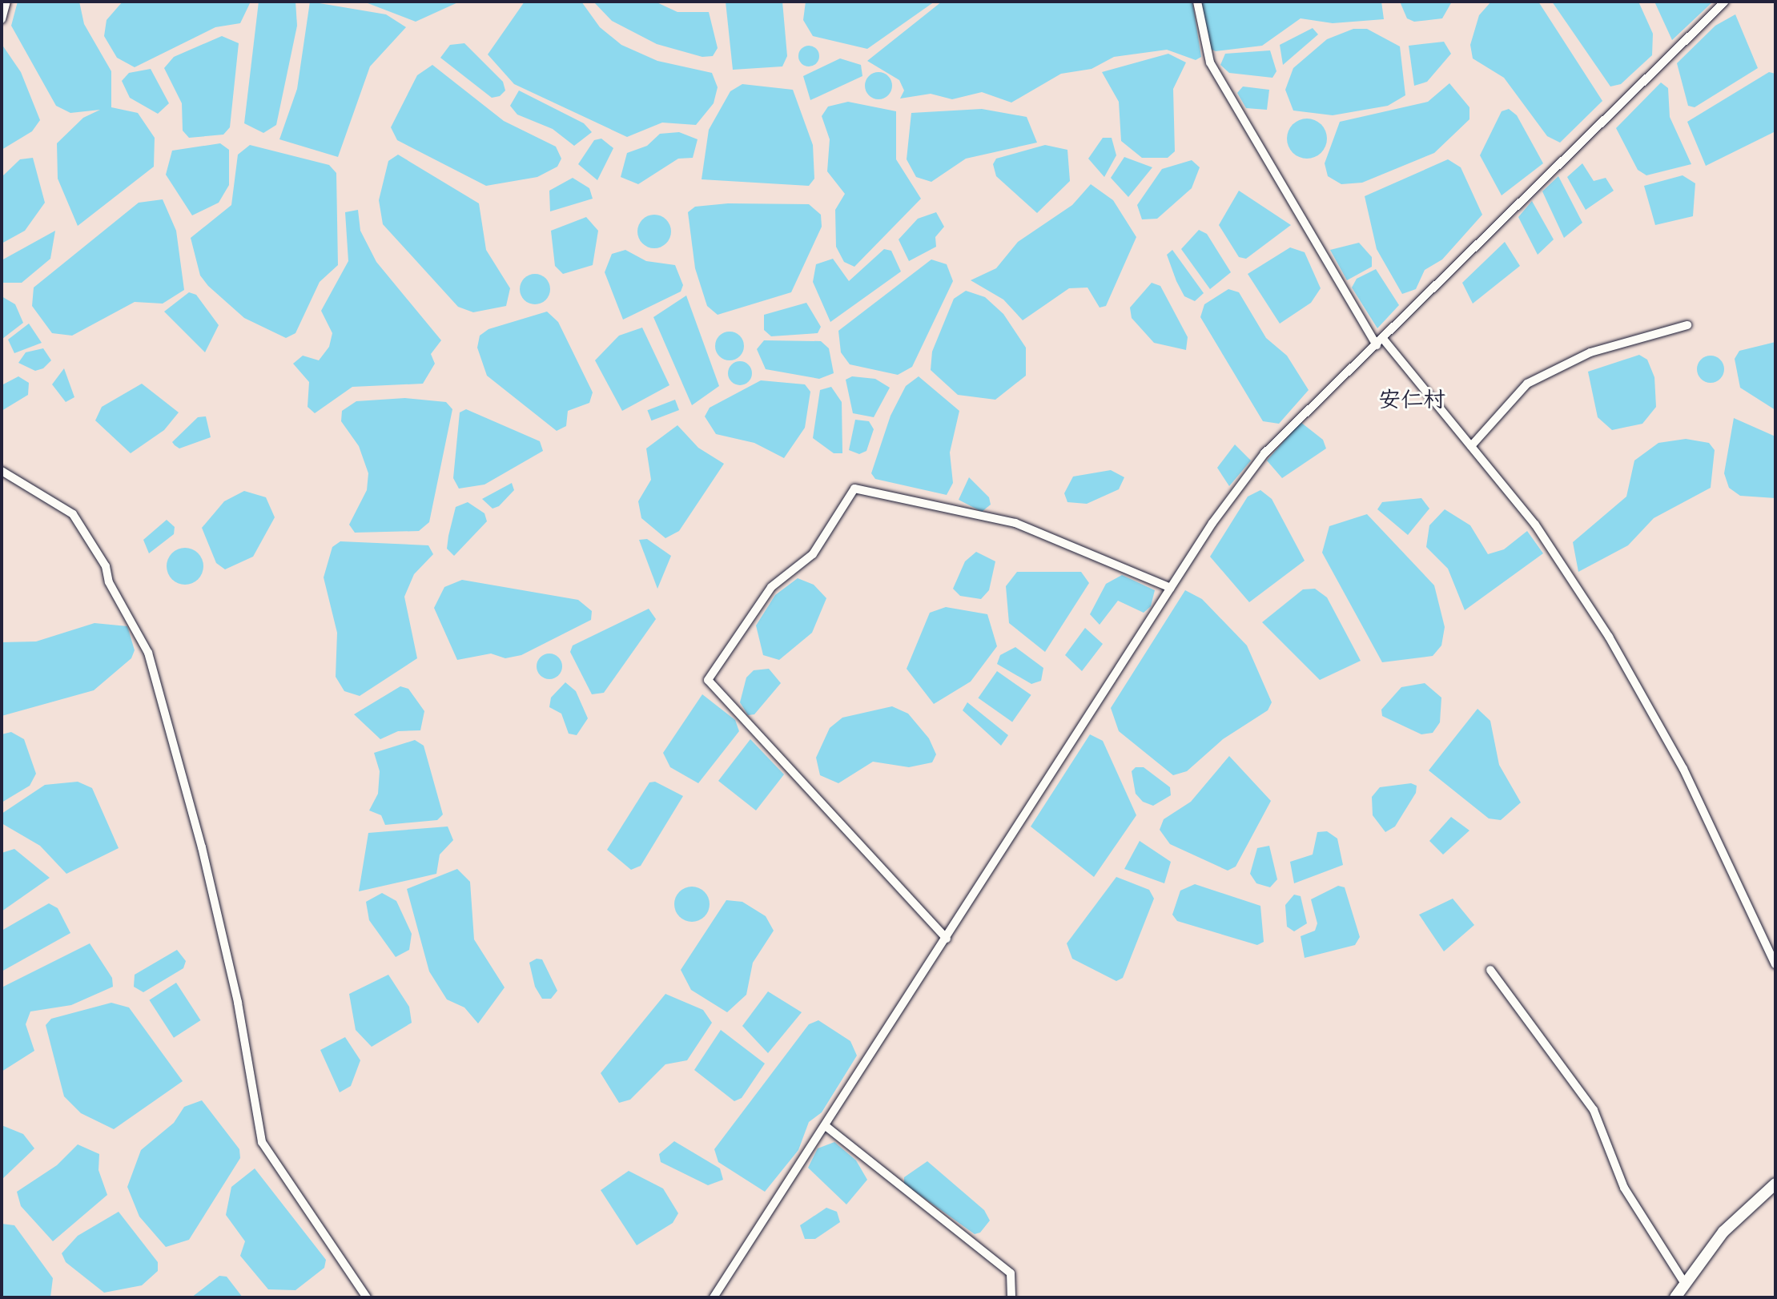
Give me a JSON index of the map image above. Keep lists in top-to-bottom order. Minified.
{"districts":["安仁村"]}
